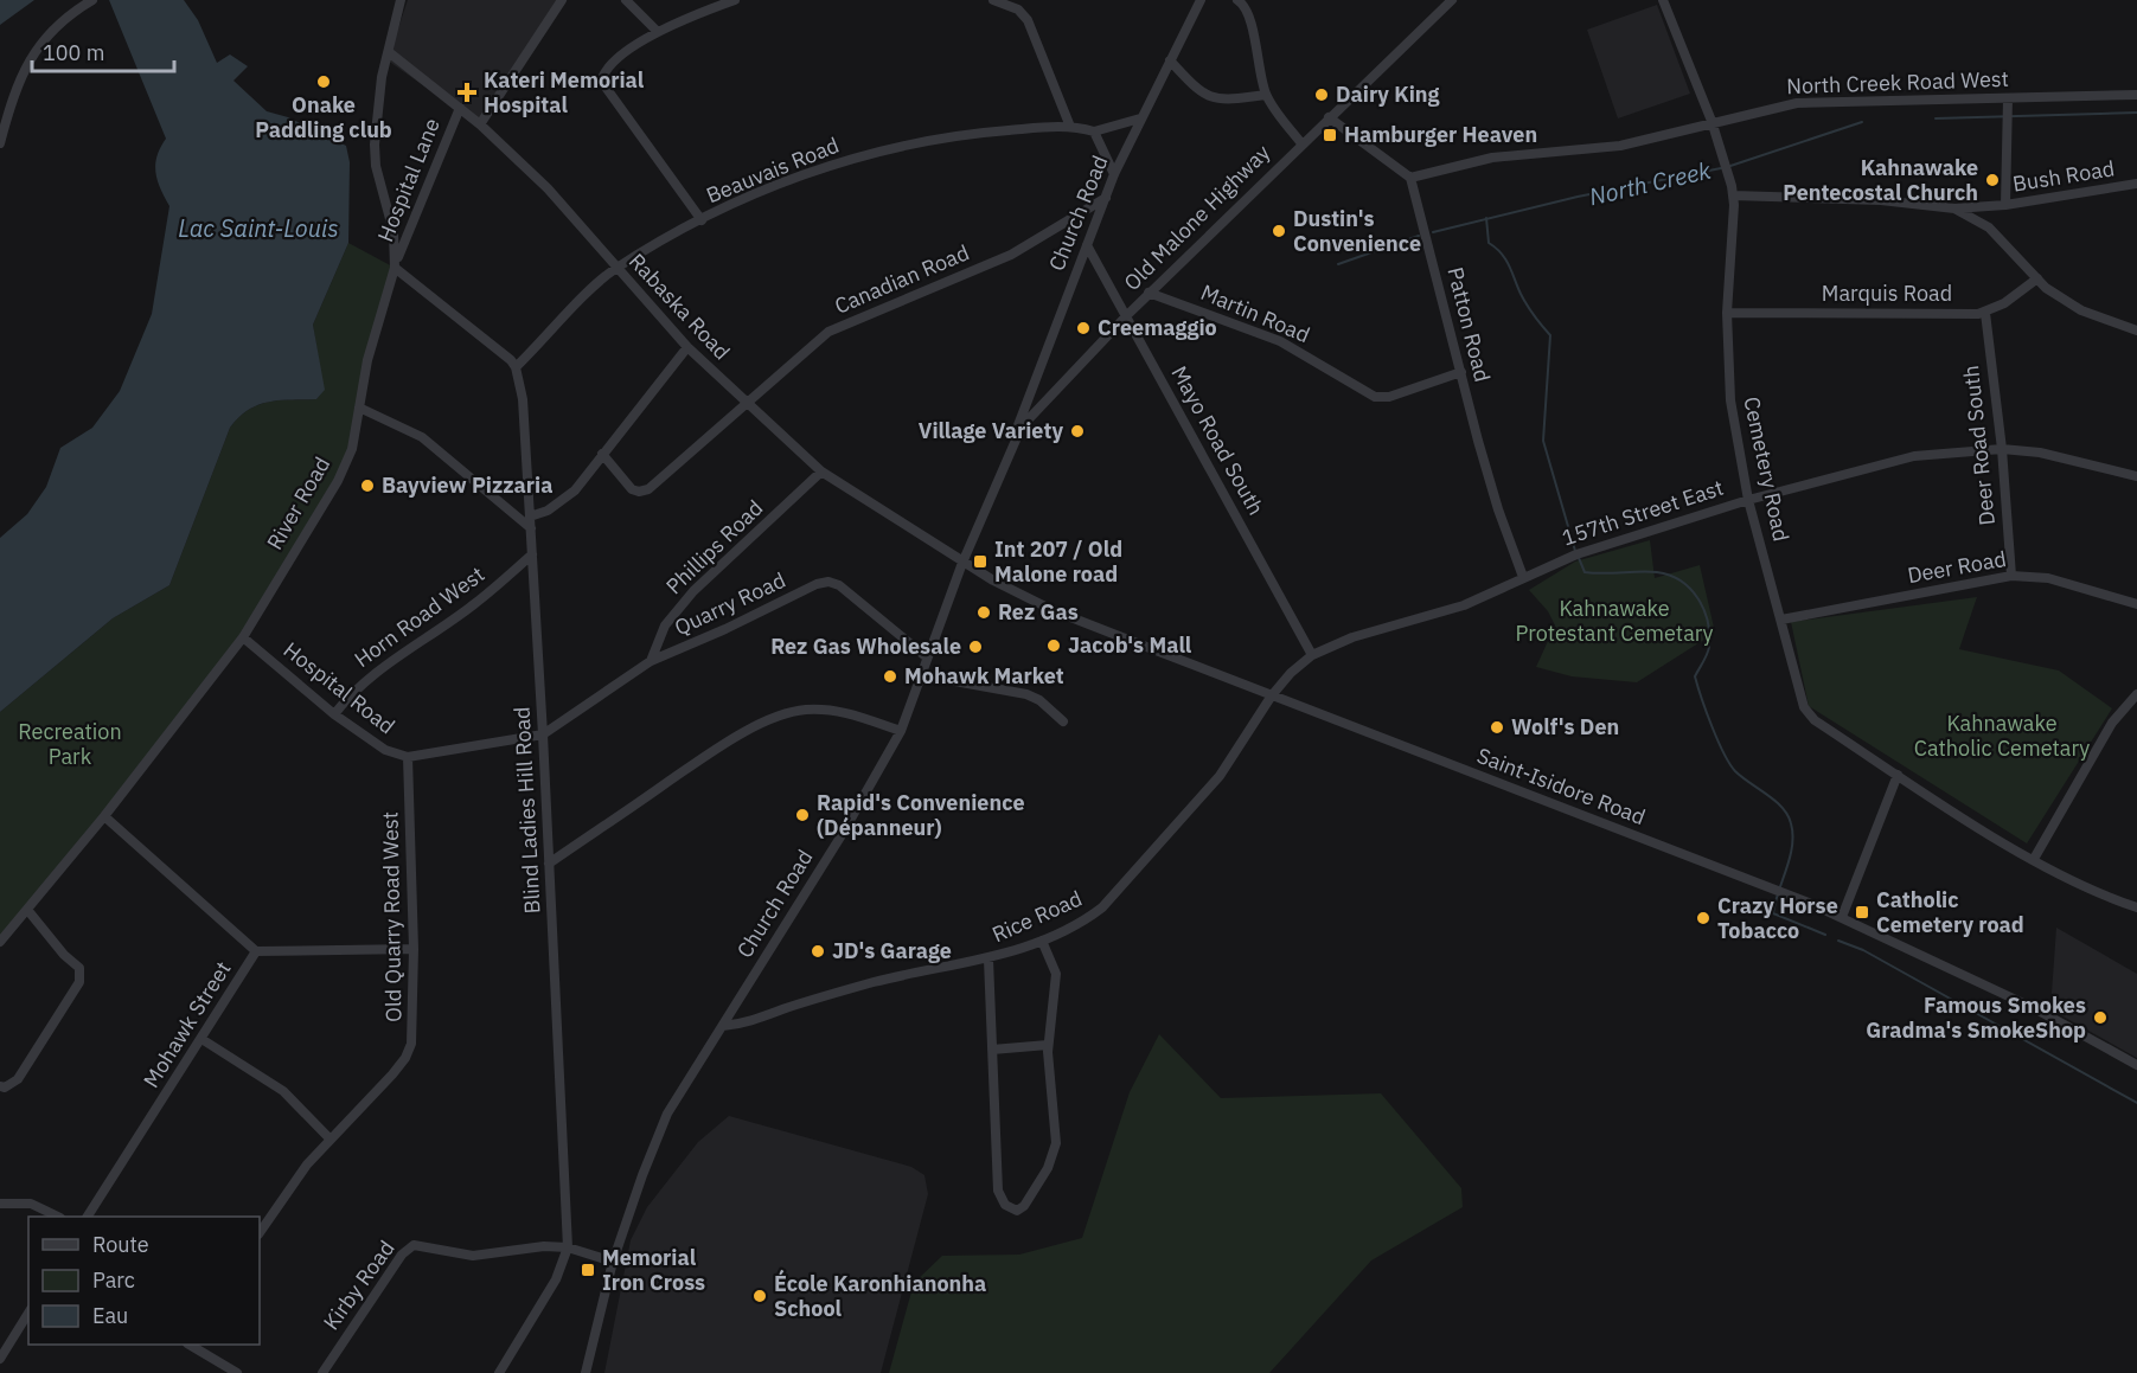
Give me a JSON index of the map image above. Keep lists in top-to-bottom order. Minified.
{"streets":{"street":["North Creek Road West","Beauvais Road","Bush Road","Hospital Lane","Church Road","Old Malone Highway","Canadian Road","Marquis Road","Rabaska Road","Martin Road","Patton Road","Mayo Road South","Deer Road South","Cemetery Road","River Road","157th Street East","Phillips Road","Deer Road","Quarry Road","Horn Road West","Hospital Road","Saint-Isidore Road","Blind Ladies Hill Road","Old Quarry Road West","Rice Road","Mohawk Street","Kirby Road"]},"crossings":[["North Creek Road West","Patton Road"],["North Creek Road West","Cemetery Road"],["Beauvais Road","Church Road"],["Beauvais Road","Rabaska Road"],["Beauvais Road","Blind Ladies Hill Road"],["Hospital Lane","Rabaska Road"],["Hospital Lane","River Road"],["Church Road","Old Malone Highway"],["Church Road","Canadian Road"],["Church Road","Rabaska Road"],["Church Road","Mayo Road South"],["Church Road","Quarry Road"],["Church Road","Saint-Isidore Road"],["Church Road","Rice Road"],["Old Malone Highway","Rabaska Road"],["Old Malone Highway","Martin Road"],["Old Malone Highway","Mayo Road South"],["Old Malone Highway","Saint-Isidore Road"],["Canadian Road","Rabaska Road"],["Marquis Road","Deer Road South"],["Marquis Road","Cemetery Road"],["Rabaska Road","River Road"],["Rabaska Road","Phillips Road"],["Rabaska Road","Saint-Isidore Road"],["Martin Road","Patton Road"],["Patton Road","157th Street East"],["Mayo Road South","157th Street East"],["Deer Road South","157th Street East"],["Deer Road South","Deer Road"],["Cemetery Road","157th Street East"],["Cemetery Road","Deer Road"],["River Road","Hospital Road"],["River Road","Mohawk Street"],["157th Street East","Saint-Isidore Road"],["157th Street East","Rice Road"],["Phillips Road","Quarry Road"],["Quarry Road","Hospital Road"],["Quarry Road","Blind Ladies Hill Road"],["Horn Road West","Hospital Road"],["Horn Road West","Blind Ladies Hill Road"],["Hospital Road","Blind Ladies Hill Road"],["Hospital Road","Old Quarry Road West"],["Saint-Isidore Road","Rice Road"],["Blind Ladies Hill Road","Kirby Road"]],"water":["North Creek","Lac Saint-Louis"],"parks":["Kahnawake Protestant Cemetary","Kahnawake Catholic Cemetary","Recreation Park"],"places":{"other":["Onake Paddling club","Dairy King","Kahnawake Pentecostal Church","Dustin's Convenience","Creemaggio","Village Variety","Bayview Pizzaria","Rez Gas","Jacob's Mall","Rez Gas Wholesale","Mohawk Market","Wolf's Den","Rapid's Convenience (Dépanneur)","Crazy Horse Tobacco","JD's Garage","Famous Smokes Gradma's SmokeShop","École Karonhianonha School"],"health":["Kateri Memorial Hospital"],"transit":["Hamburger Heaven","Int 207 / Old Malone road","Catholic Cemetery road","Memorial Iron Cross"]},"legend":["Route","Parc","Eau"],"scale_bar":"100 m"}
